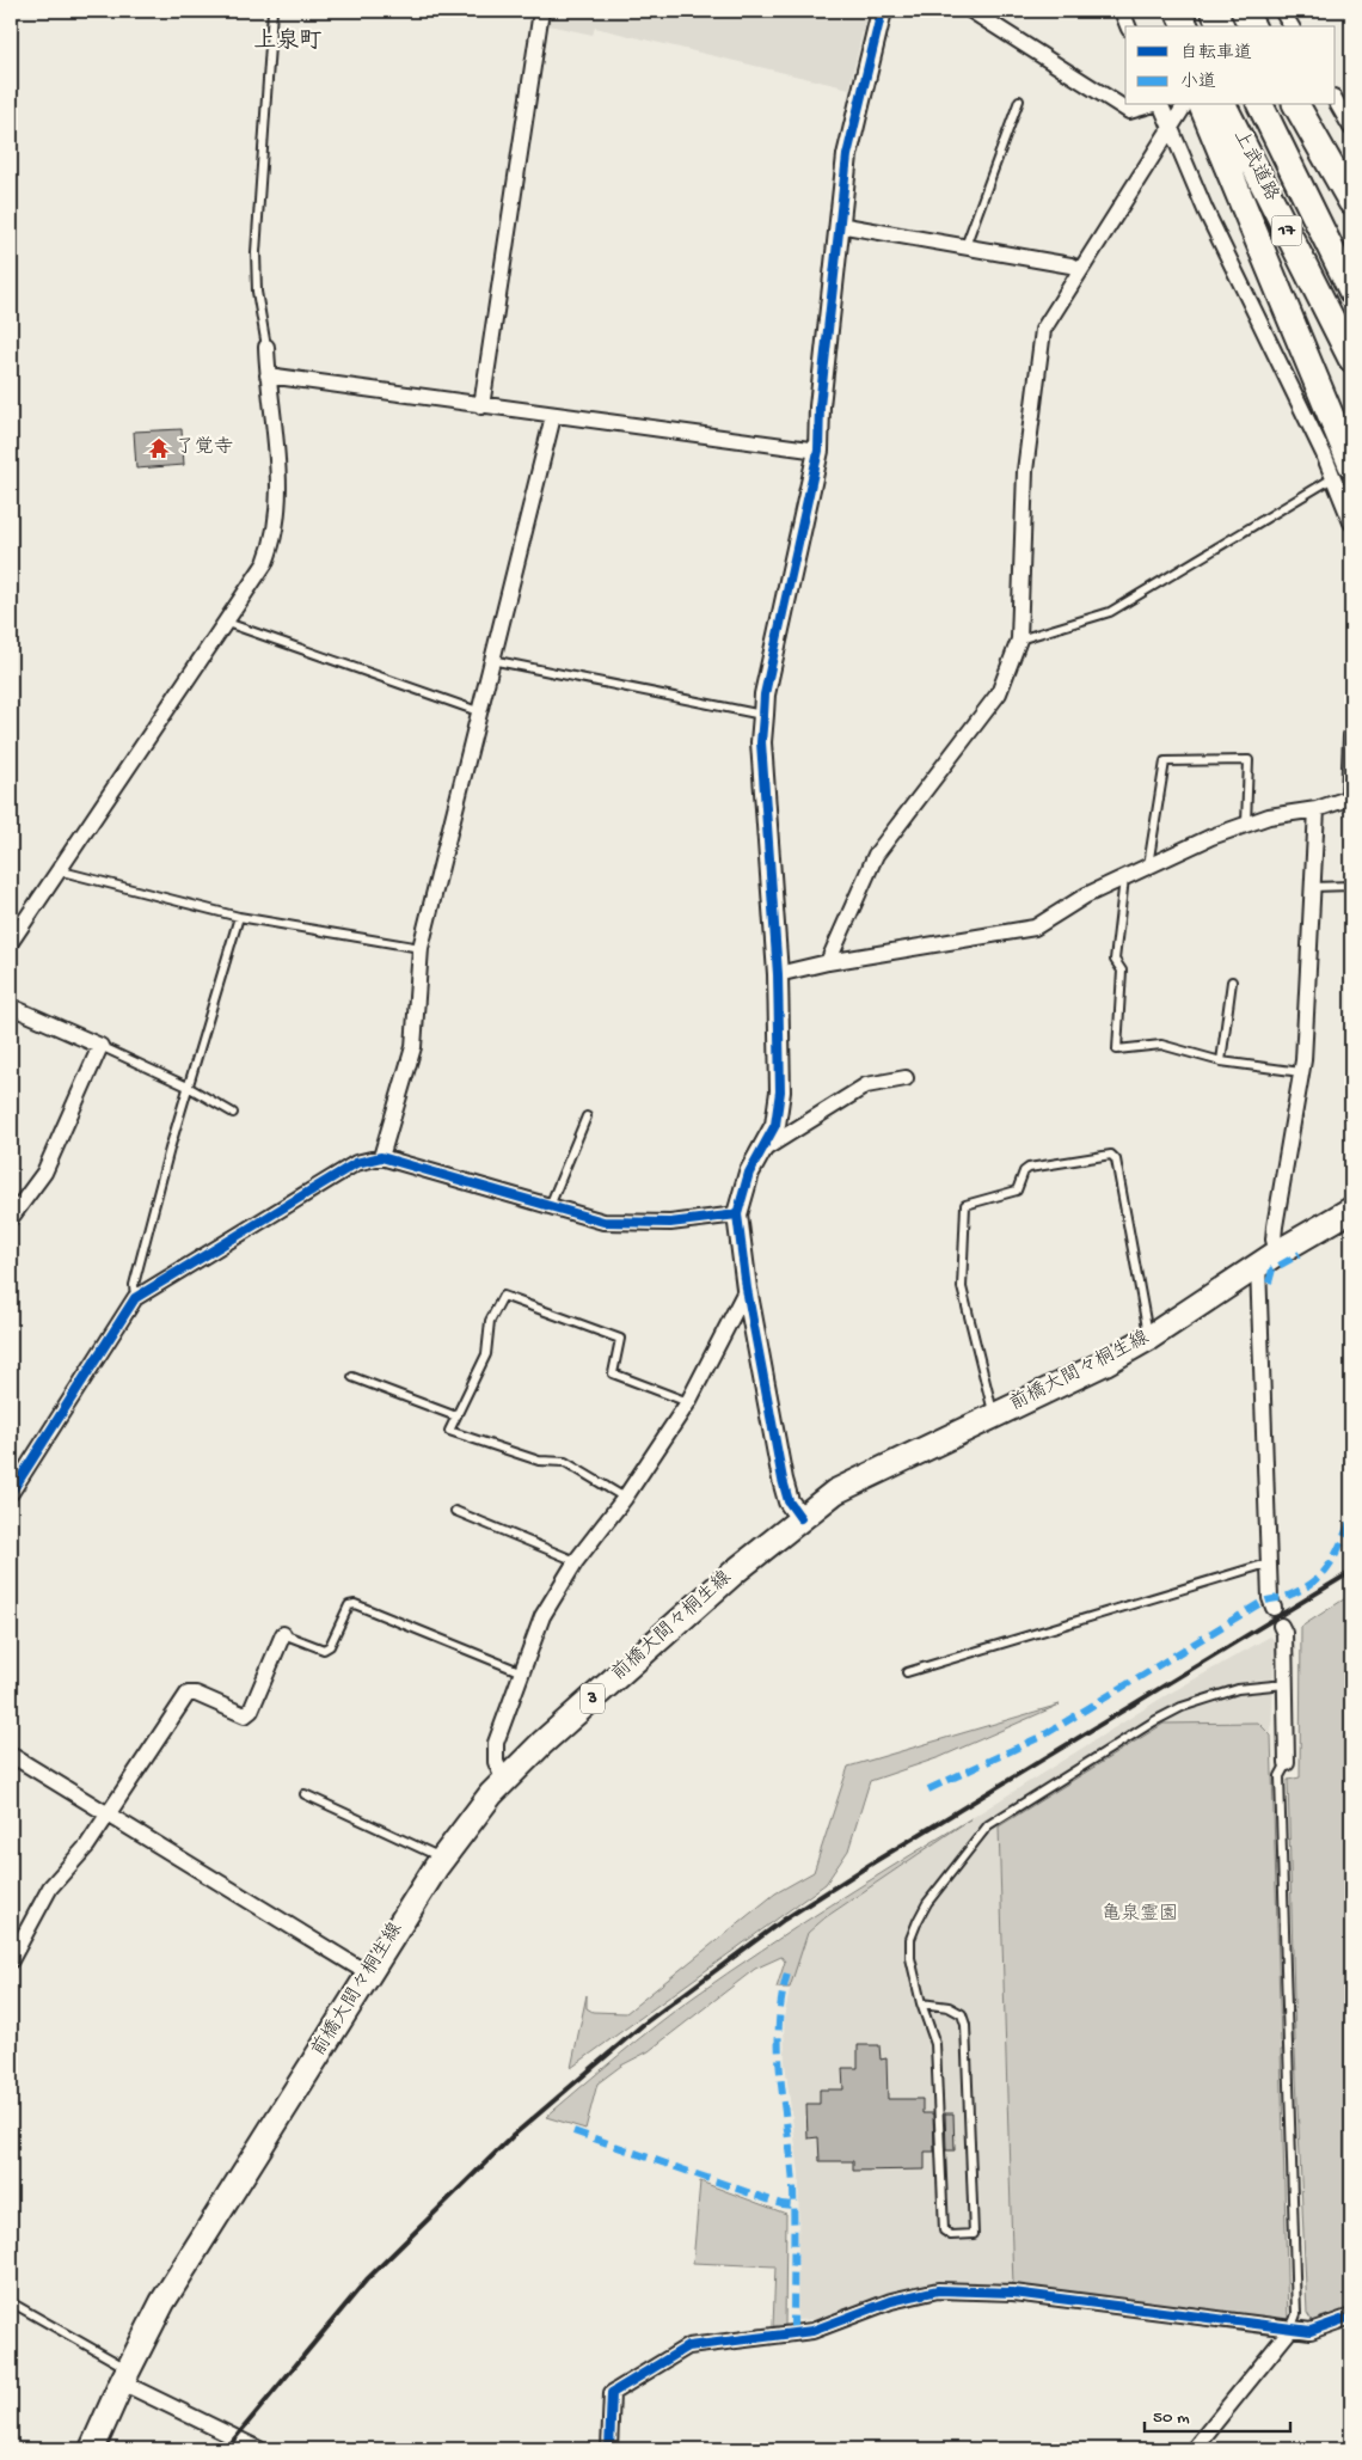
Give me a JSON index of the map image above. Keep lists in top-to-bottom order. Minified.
{"streets":{"highway":["上武道路","17"],"main road":["前橋大間々桐生線","3"]},"districts":["上泉町"],"parks":["亀泉霊園"],"places":{"temple":["了覚寺"]},"legend":["自転車道","小道"],"scale_bar":"50 m"}
